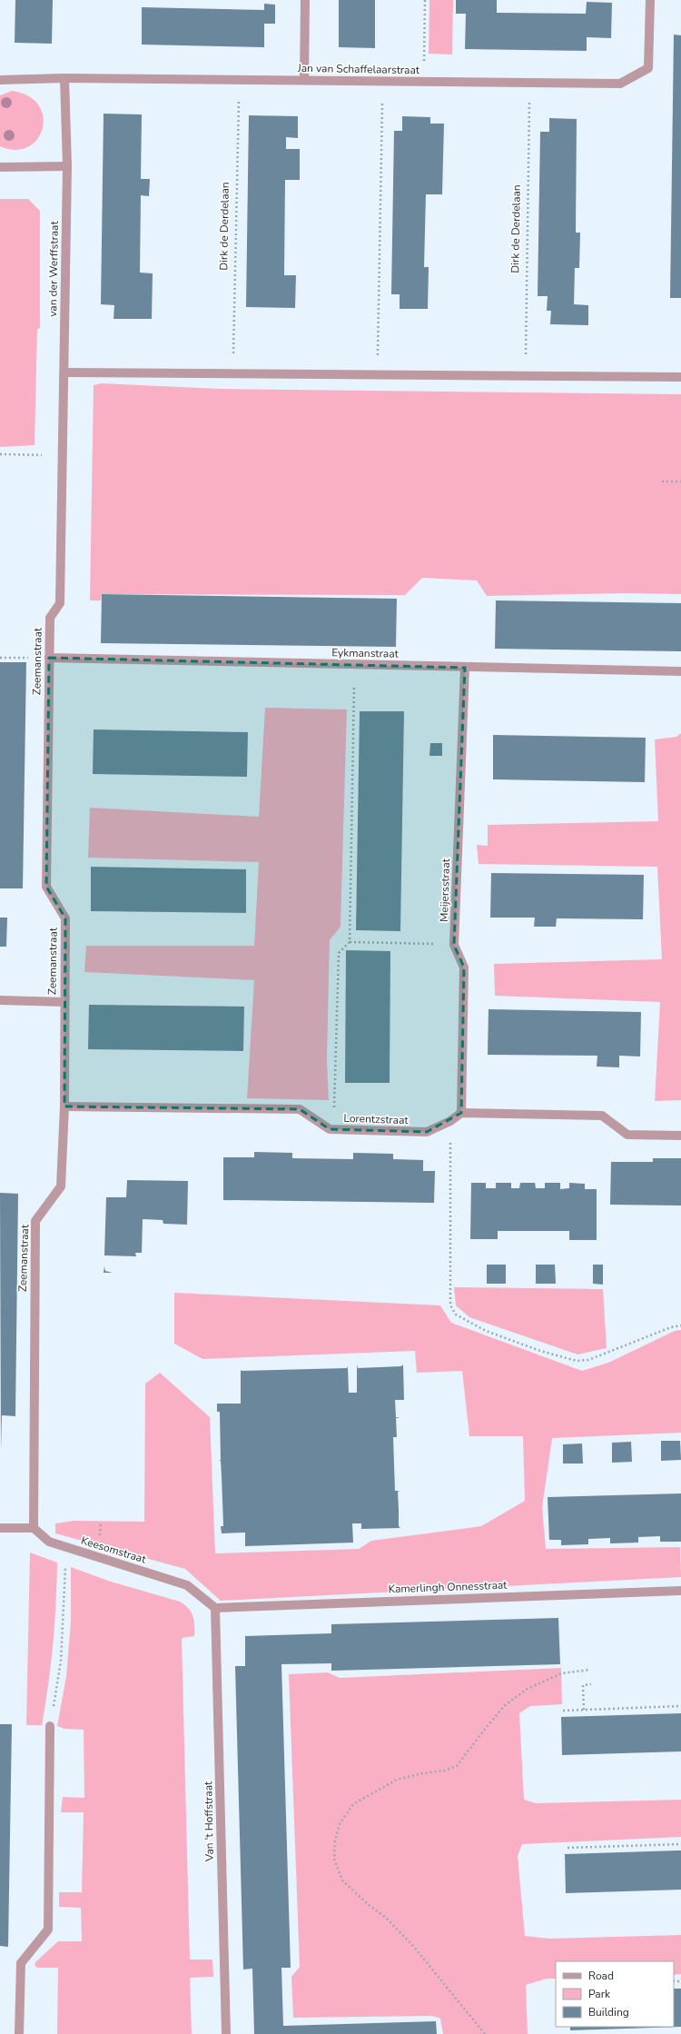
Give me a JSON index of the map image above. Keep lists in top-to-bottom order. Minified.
{"streets":{"street":["Jan van Schaffelaarstraat","van der Werffstraat","Eykmanstraat","Zeemanstraat","Meijersstraat","Lorentzstraat","Keesomstraat","Kamerlingh Onnesstraat","Van 't Hoffstraat"],"path":["Dirk de Derdelaan"]},"crossings":[["Jan van Schaffelaarstraat","Dirk de Derdelaan"],["Jan van Schaffelaarstraat","van der Werffstraat"],["van der Werffstraat","Zeemanstraat"],["Eykmanstraat","Zeemanstraat"],["Eykmanstraat","Meijersstraat"],["Zeemanstraat","Lorentzstraat"],["Zeemanstraat","Keesomstraat"],["Meijersstraat","Lorentzstraat"],["Keesomstraat","Kamerlingh Onnesstraat"],["Keesomstraat","Van 't Hoffstraat"],["Kamerlingh Onnesstraat","Van 't Hoffstraat"]],"legend":["Road","Park","Building"]}
